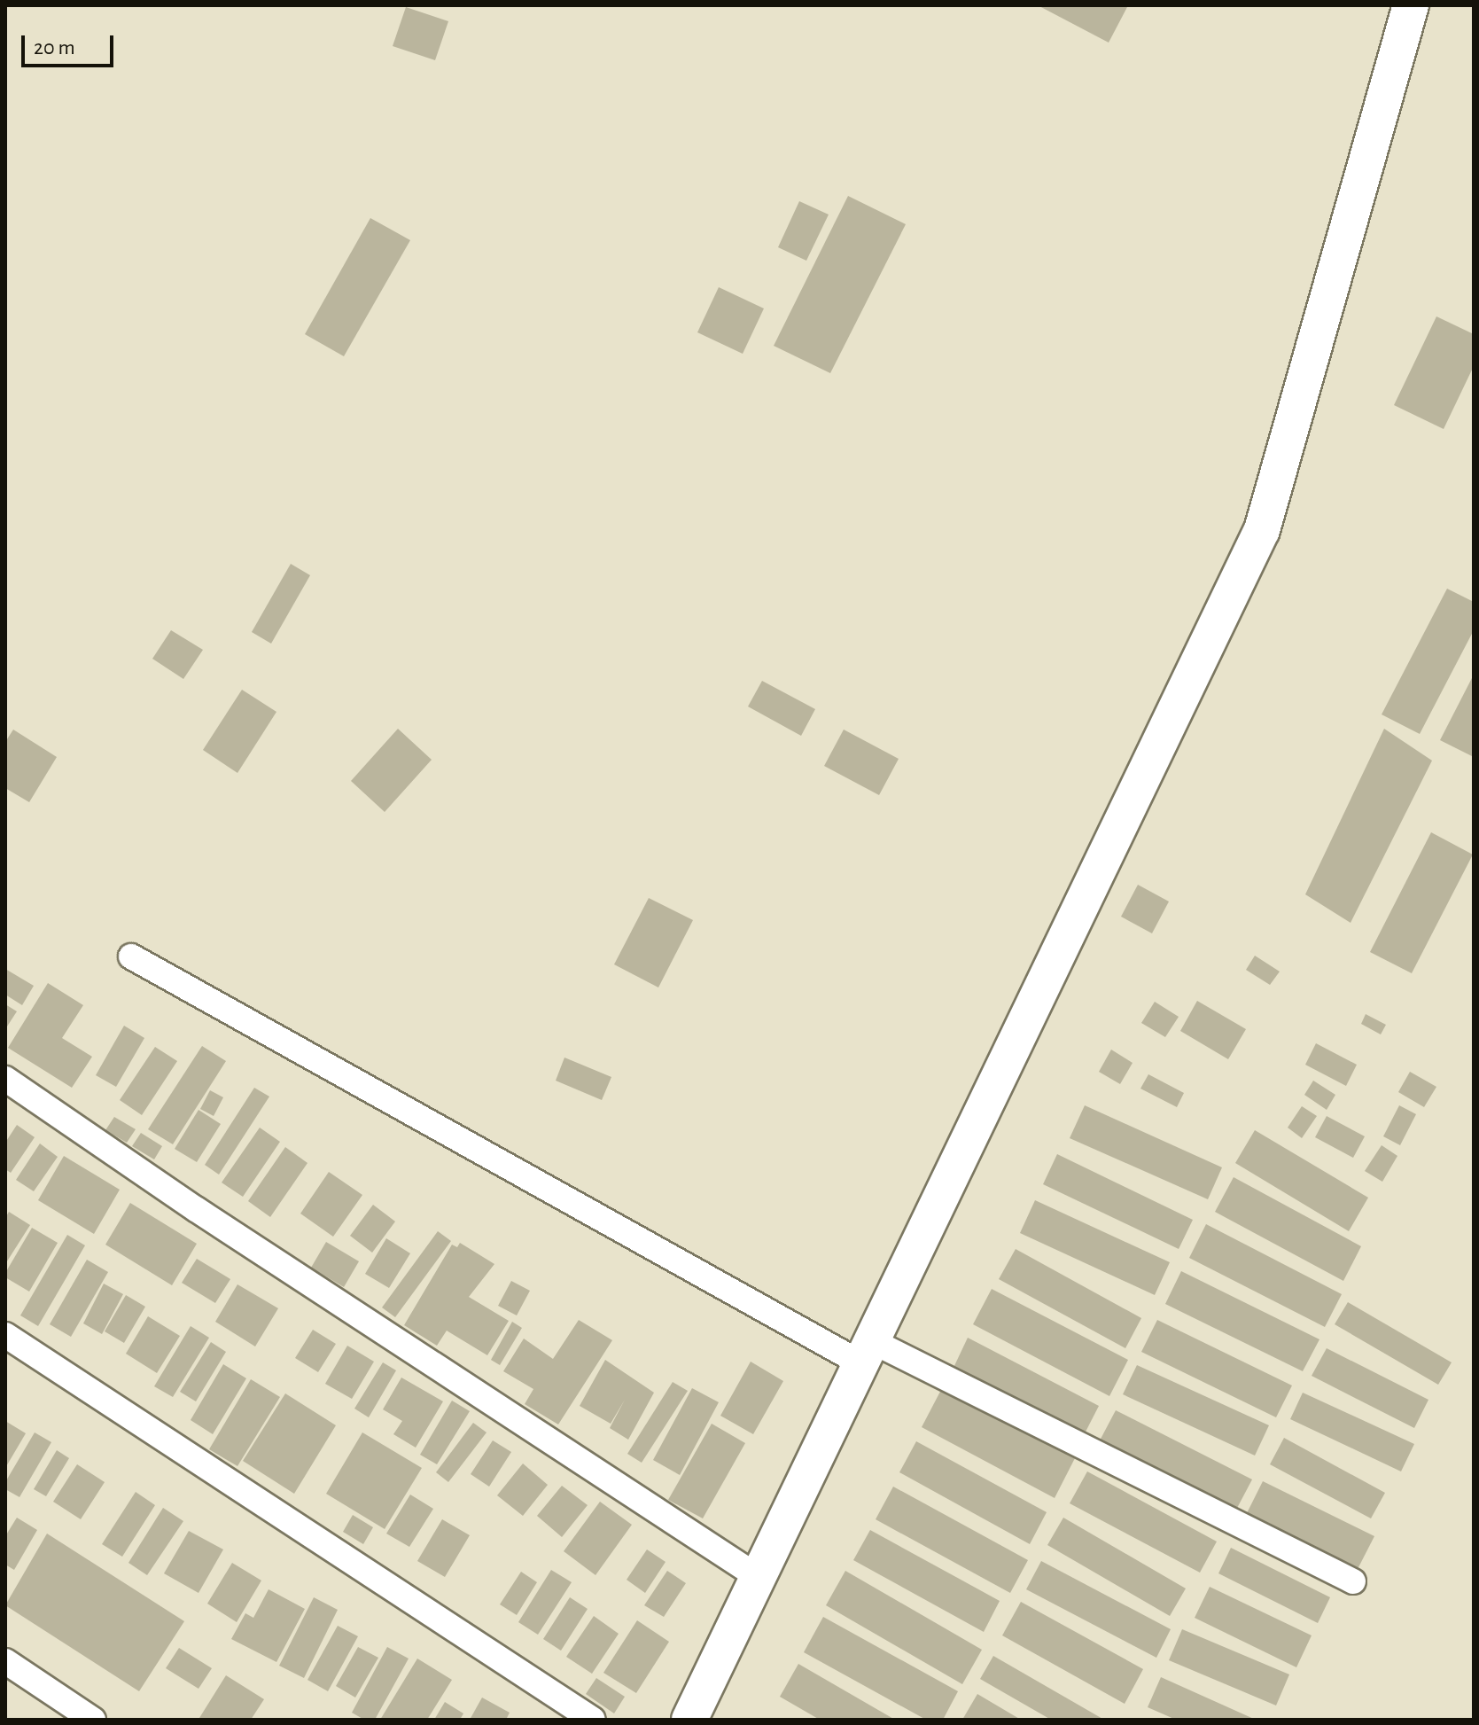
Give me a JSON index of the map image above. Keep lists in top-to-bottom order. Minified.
{"scale_bar":"20 m"}
